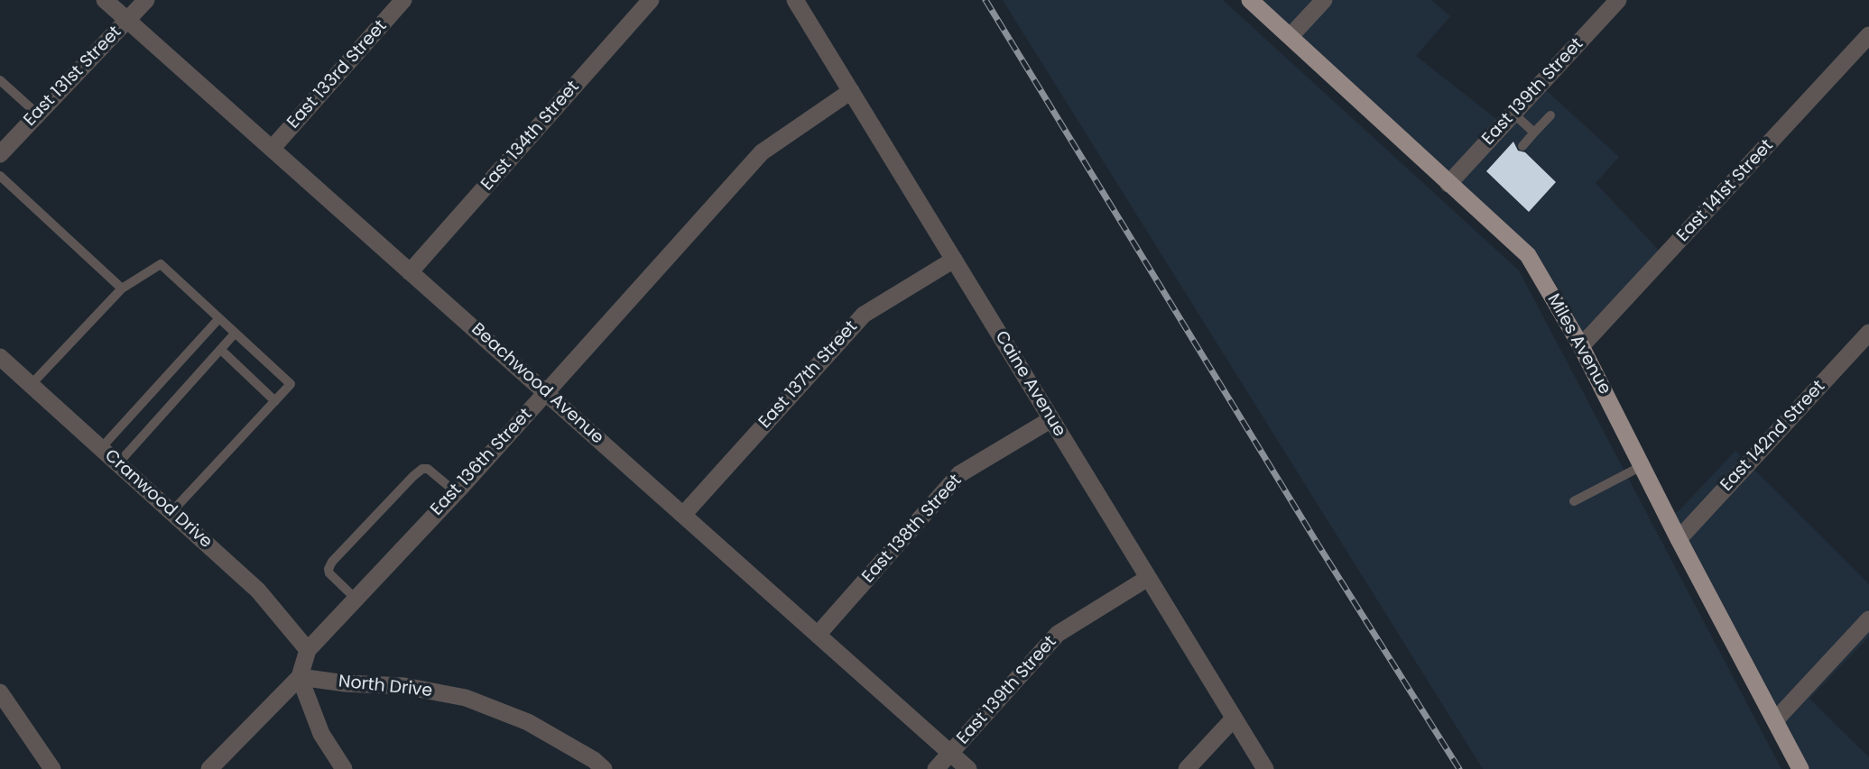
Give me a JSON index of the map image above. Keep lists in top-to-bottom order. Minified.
{"streets":{"main road":["Miles Avenue"],"street":["East 133rd Street","East 131st Street","East 139th Street","East 134th Street","East 141st Street","East 137th Street","Beachwood Avenue","Caine Avenue","East 142nd Street","East 136th Street","Cranwood Drive","East 138th Street","North Drive"]},"crossings":[["East 133rd Street","Beachwood Avenue"],["East 131st Street","Beachwood Avenue"],["East 139th Street","Miles Avenue"],["East 139th Street","Beachwood Avenue"],["East 139th Street","Caine Avenue"],["East 134th Street","Beachwood Avenue"],["East 141st Street","Miles Avenue"],["Miles Avenue","East 142nd Street"],["East 137th Street","Beachwood Avenue"],["East 137th Street","Caine Avenue"],["Beachwood Avenue","East 136th Street"],["Beachwood Avenue","East 138th Street"],["Caine Avenue","East 136th Street"],["Caine Avenue","East 138th Street"],["East 136th Street","Cranwood Drive"],["East 136th Street","North Drive"]]}
